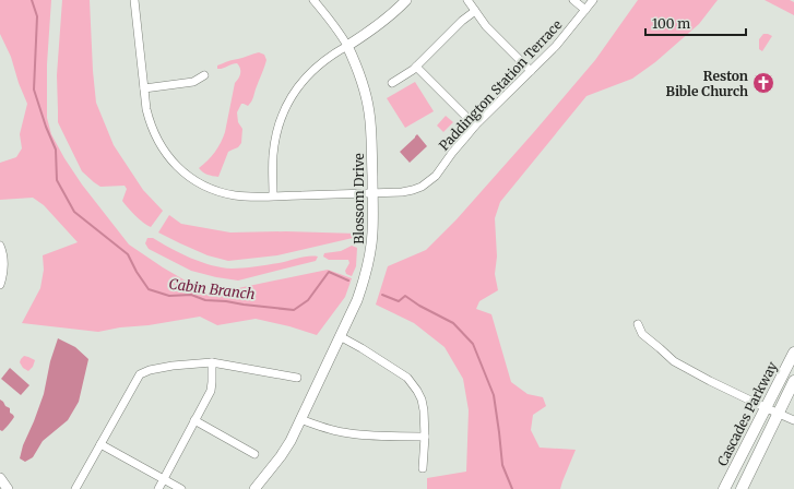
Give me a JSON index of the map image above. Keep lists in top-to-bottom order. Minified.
{"streets":{"main road":["Cascades Parkway"],"street":["Paddington Station Terrace","Blossom Drive"]},"crossings":[["Paddington Station Terrace","Blossom Drive"]],"water":["Cabin Branch"],"places":{"church":["Reston Bible Church"]},"scale_bar":"100 m"}
